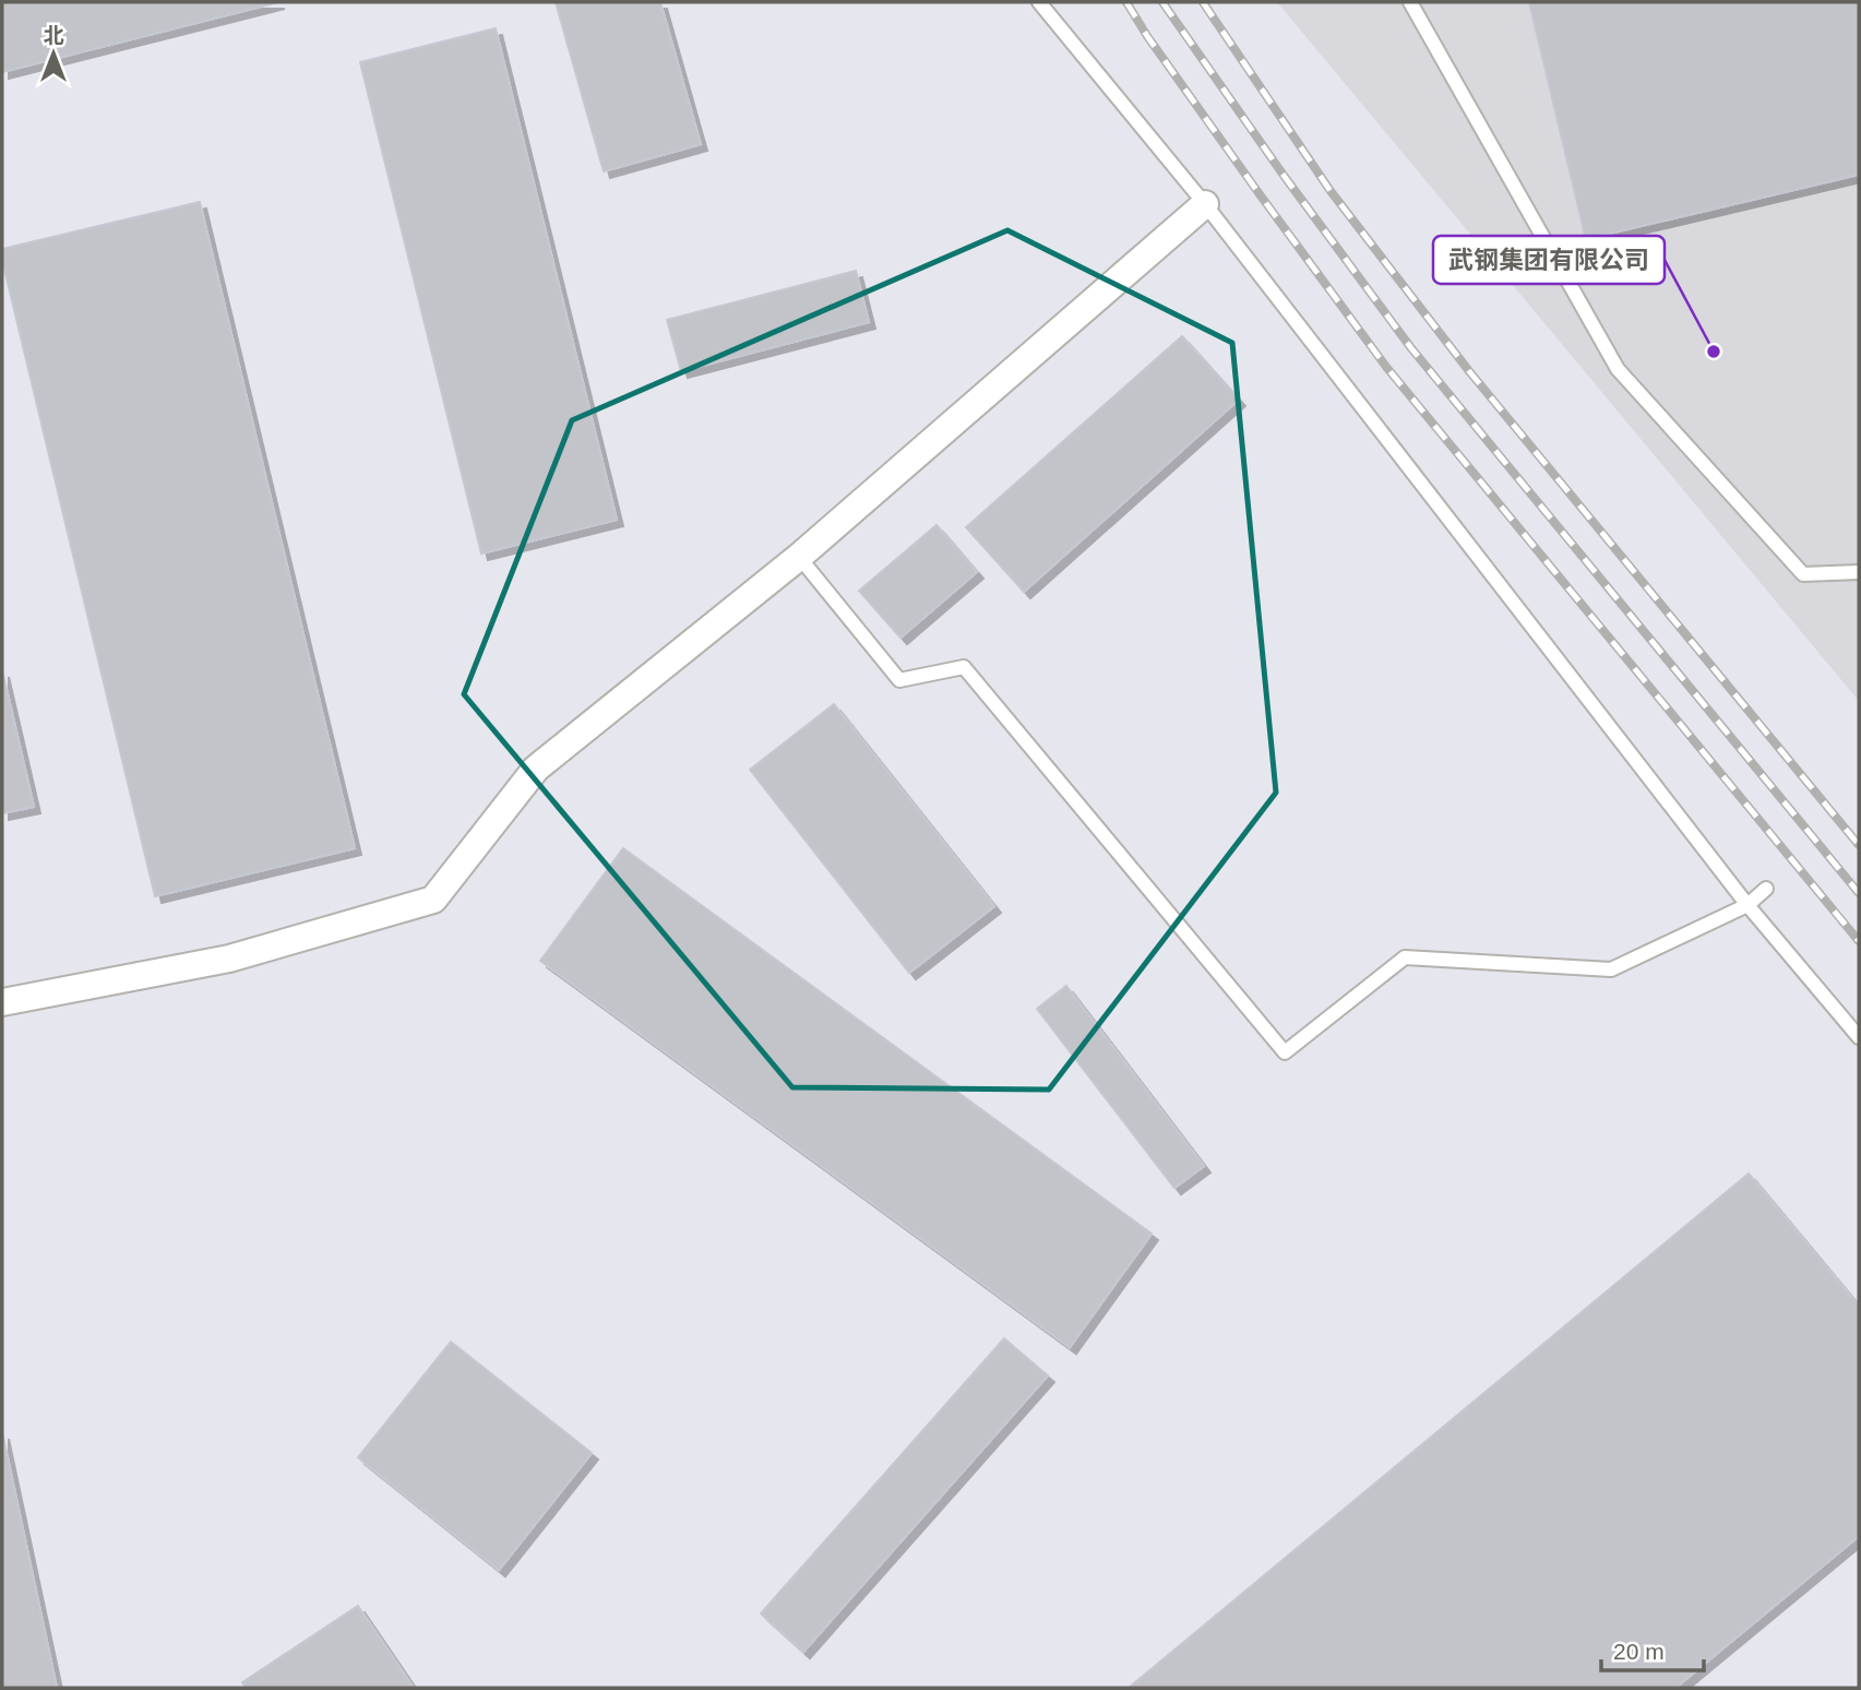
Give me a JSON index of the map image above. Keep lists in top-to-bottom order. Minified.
{"places":["武钢集团有限公司"],"scale_bar":"20 m","north":"top"}
